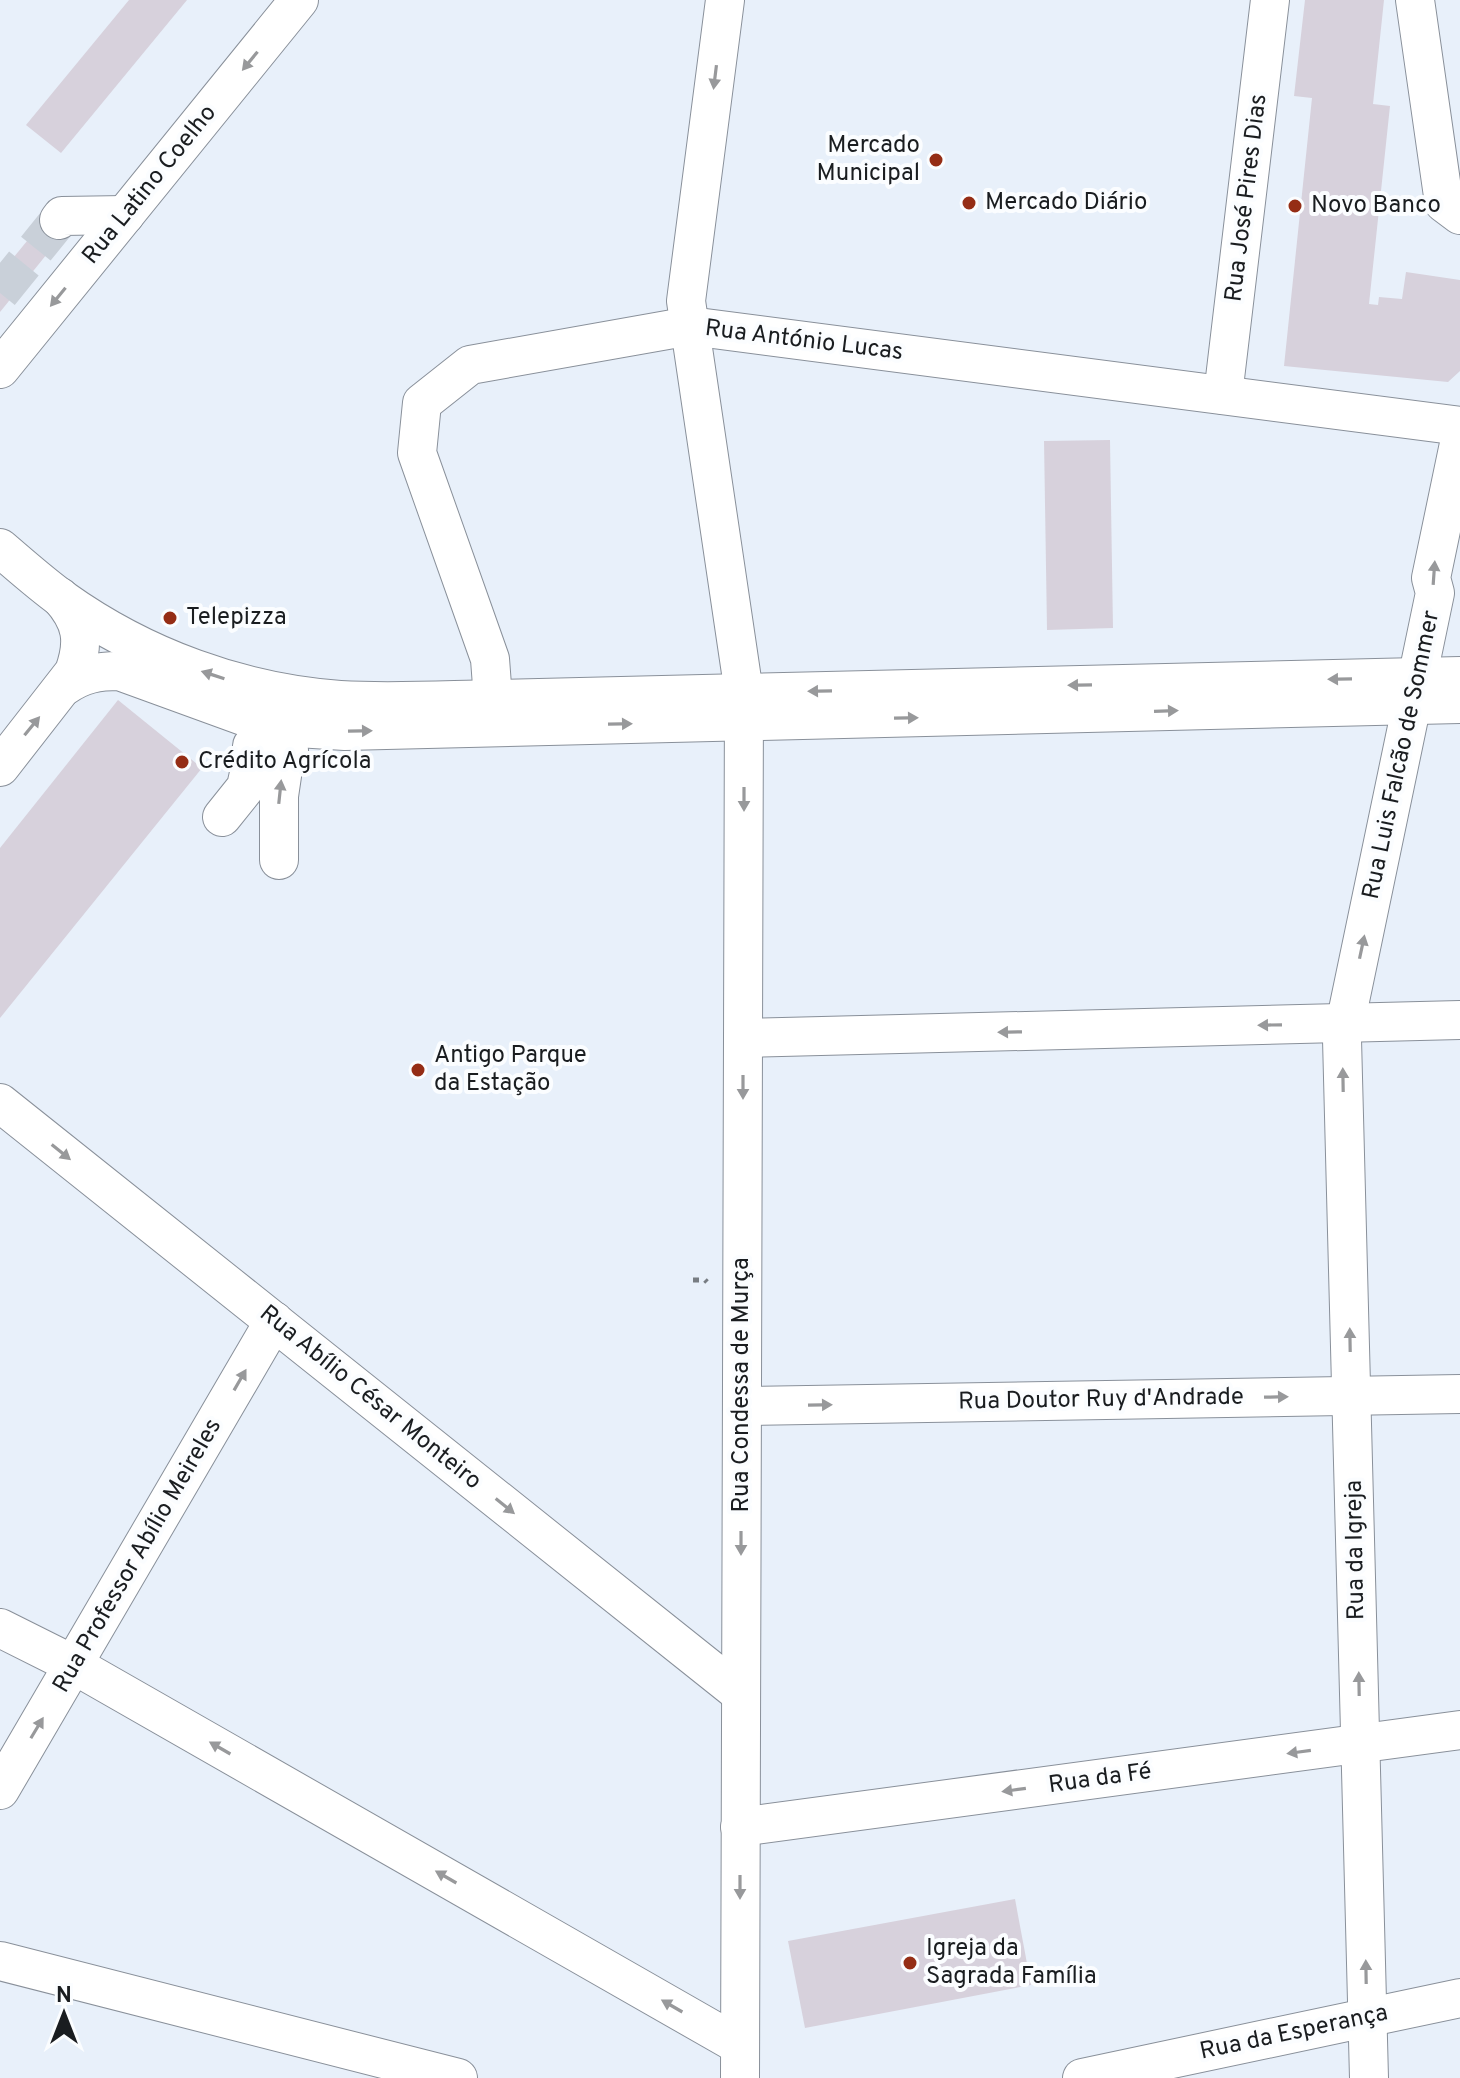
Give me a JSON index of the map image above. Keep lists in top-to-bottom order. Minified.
{"streets":{"street":["Rua Latino Coelho","Rua José Pires Dias","Rua António Lucas","Rua Luis Falcão de Sommer","Rua Condessa de Murça","Rua Abílio César Monteiro","Rua Doutor Ruy d'Andrade","Rua da Igreja","Rua Professor Abílio Meireles","Rua da Fé","Rua da Esperança"]},"crossings":[["Rua José Pires Dias","Rua António Lucas"],["Rua António Lucas","Rua Condessa de Murça"],["Rua Luis Falcão de Sommer","Rua da Igreja"],["Rua Condessa de Murça","Rua Abílio César Monteiro"],["Rua Condessa de Murça","Rua Doutor Ruy d'Andrade"],["Rua Condessa de Murça","Rua da Fé"],["Rua Abílio César Monteiro","Rua Professor Abílio Meireles"],["Rua Doutor Ruy d'Andrade","Rua da Igreja"],["Rua da Igreja","Rua da Fé"],["Rua da Igreja","Rua da Esperança"]],"one_way":["Rua Latino Coelho","Rua Luis Falcão de Sommer","Rua Condessa de Murça","Rua Abílio César Monteiro","Rua Doutor Ruy d'Andrade","Rua da Igreja","Rua Professor Abílio Meireles","Rua da Fé"],"places":["Mercado Municipal","Mercado Diário","Novo Banco","Telepizza","Crédito Agrícola","Antigo Parque da Estação","Igreja da Sagrada Família"],"north":"top"}
